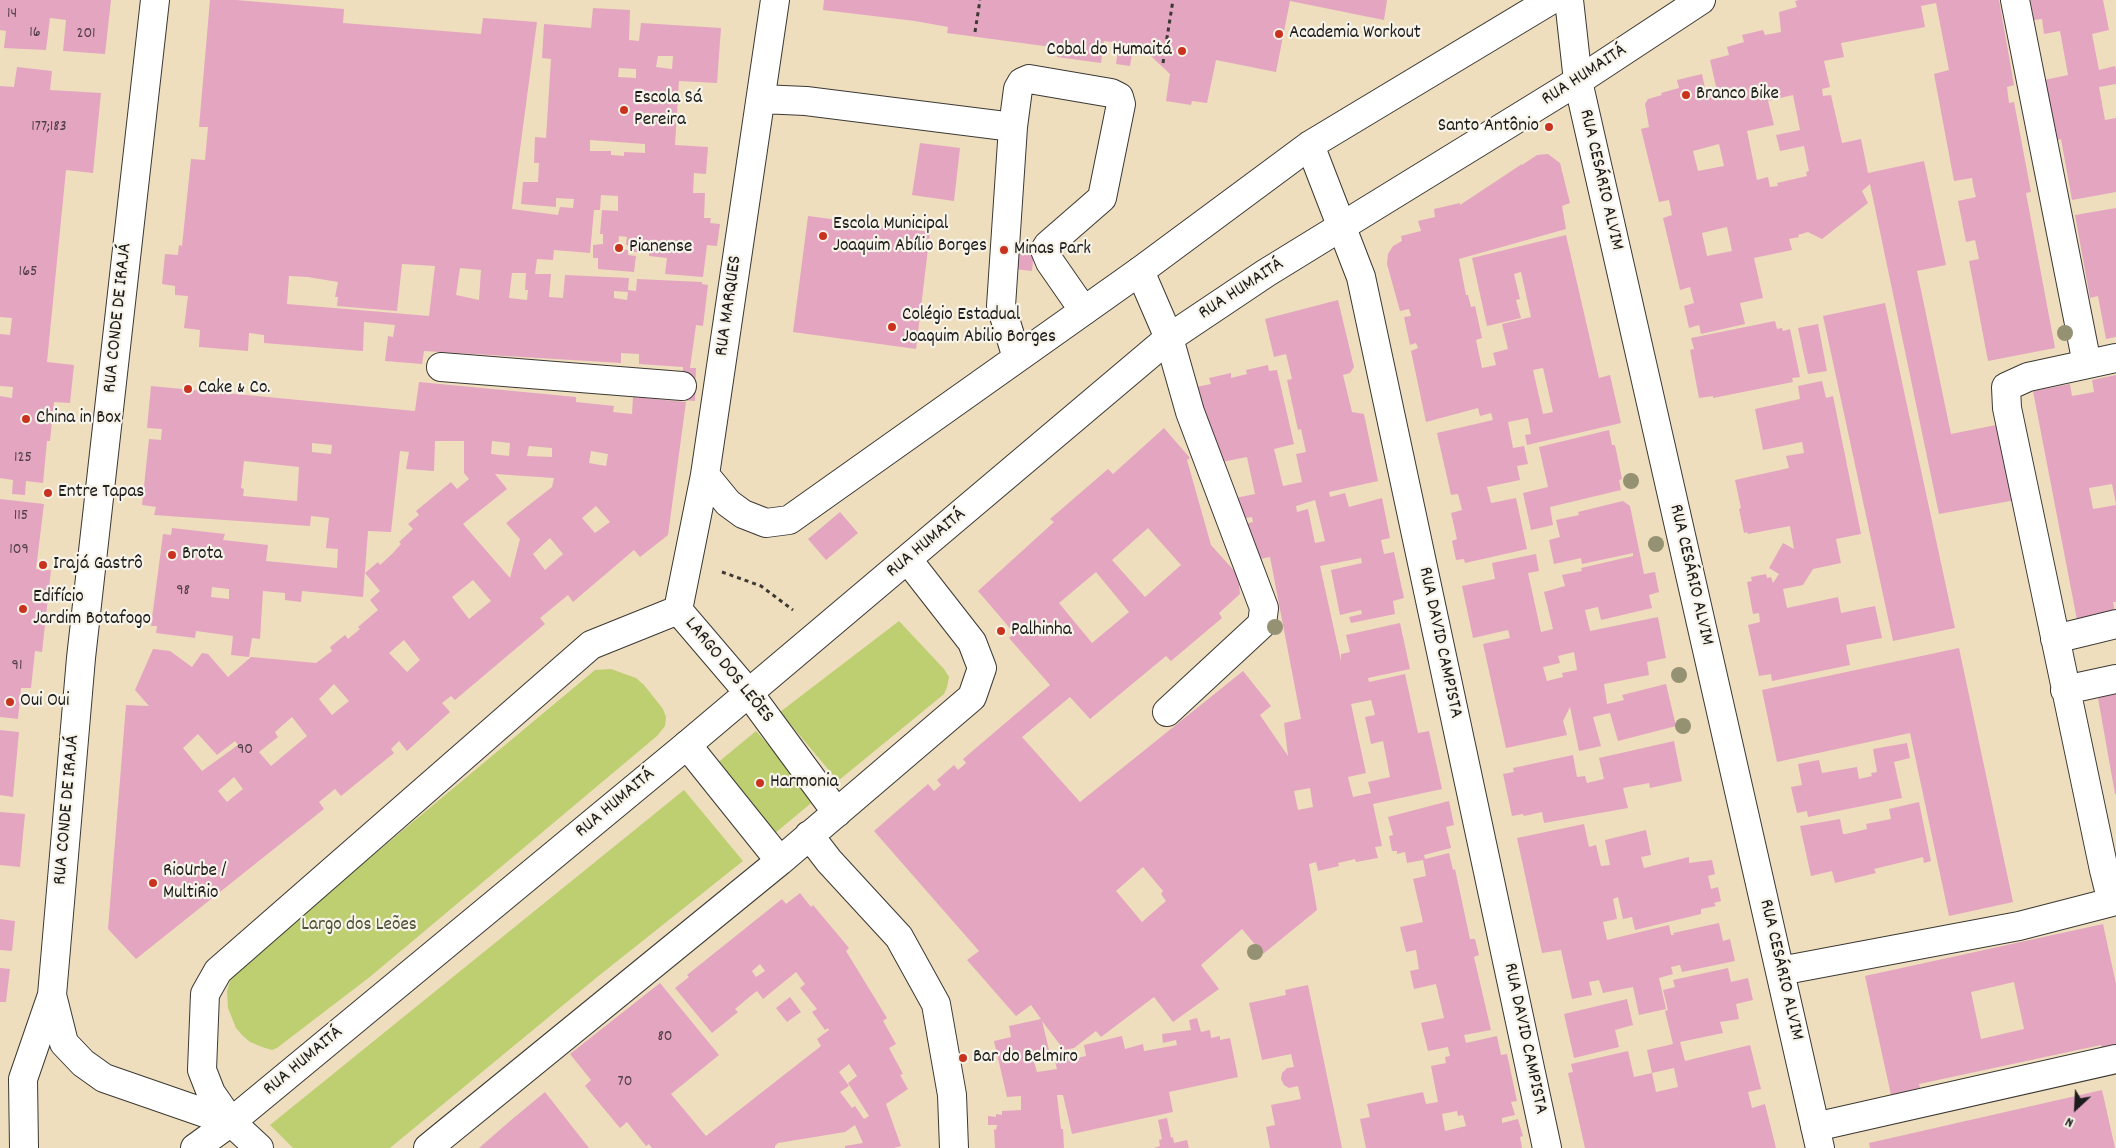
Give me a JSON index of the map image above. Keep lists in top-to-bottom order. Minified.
{"streets":{"street":["RUA HUMAITÁ","RUA CESÁRIO ALVIM","RUA MARQUES","RUA CONDE DE IRAJÁ","RUA DAVID CAMPISTA","LARGO DOS LEÕES"]},"crossings":[["RUA HUMAITÁ","RUA CESÁRIO ALVIM"],["RUA HUMAITÁ","RUA CONDE DE IRAJÁ"],["RUA HUMAITÁ","RUA DAVID CAMPISTA"],["RUA HUMAITÁ","LARGO DOS LEÕES"],["RUA MARQUES","LARGO DOS LEÕES"],["RUA CONDE DE IRAJÁ","LARGO DOS LEÕES"]],"parks":["Largo dos Leões"],"places":["Academia Workout","Cobal do Humaitá","Branco Bike","Escola Sá Pereira","Santo Antônio","Escola Municipal Joaquim Abílio Borges","Pianense","Minas Park","Colégio Estadual Joaquim Abilio Borges","Cake & Co.","China in Box","Entre Tapas","Brota","Irajá Gastrô","Edifício Jardim Botafogo","Palhinha","Oui Oui","Harmonia","RioUrbe / MultiRio","Bar do Belmiro"],"house_numbers":["14","16","201","177;183","165","125","115","109","98","91","90","80","70"],"north":"bottom left"}
